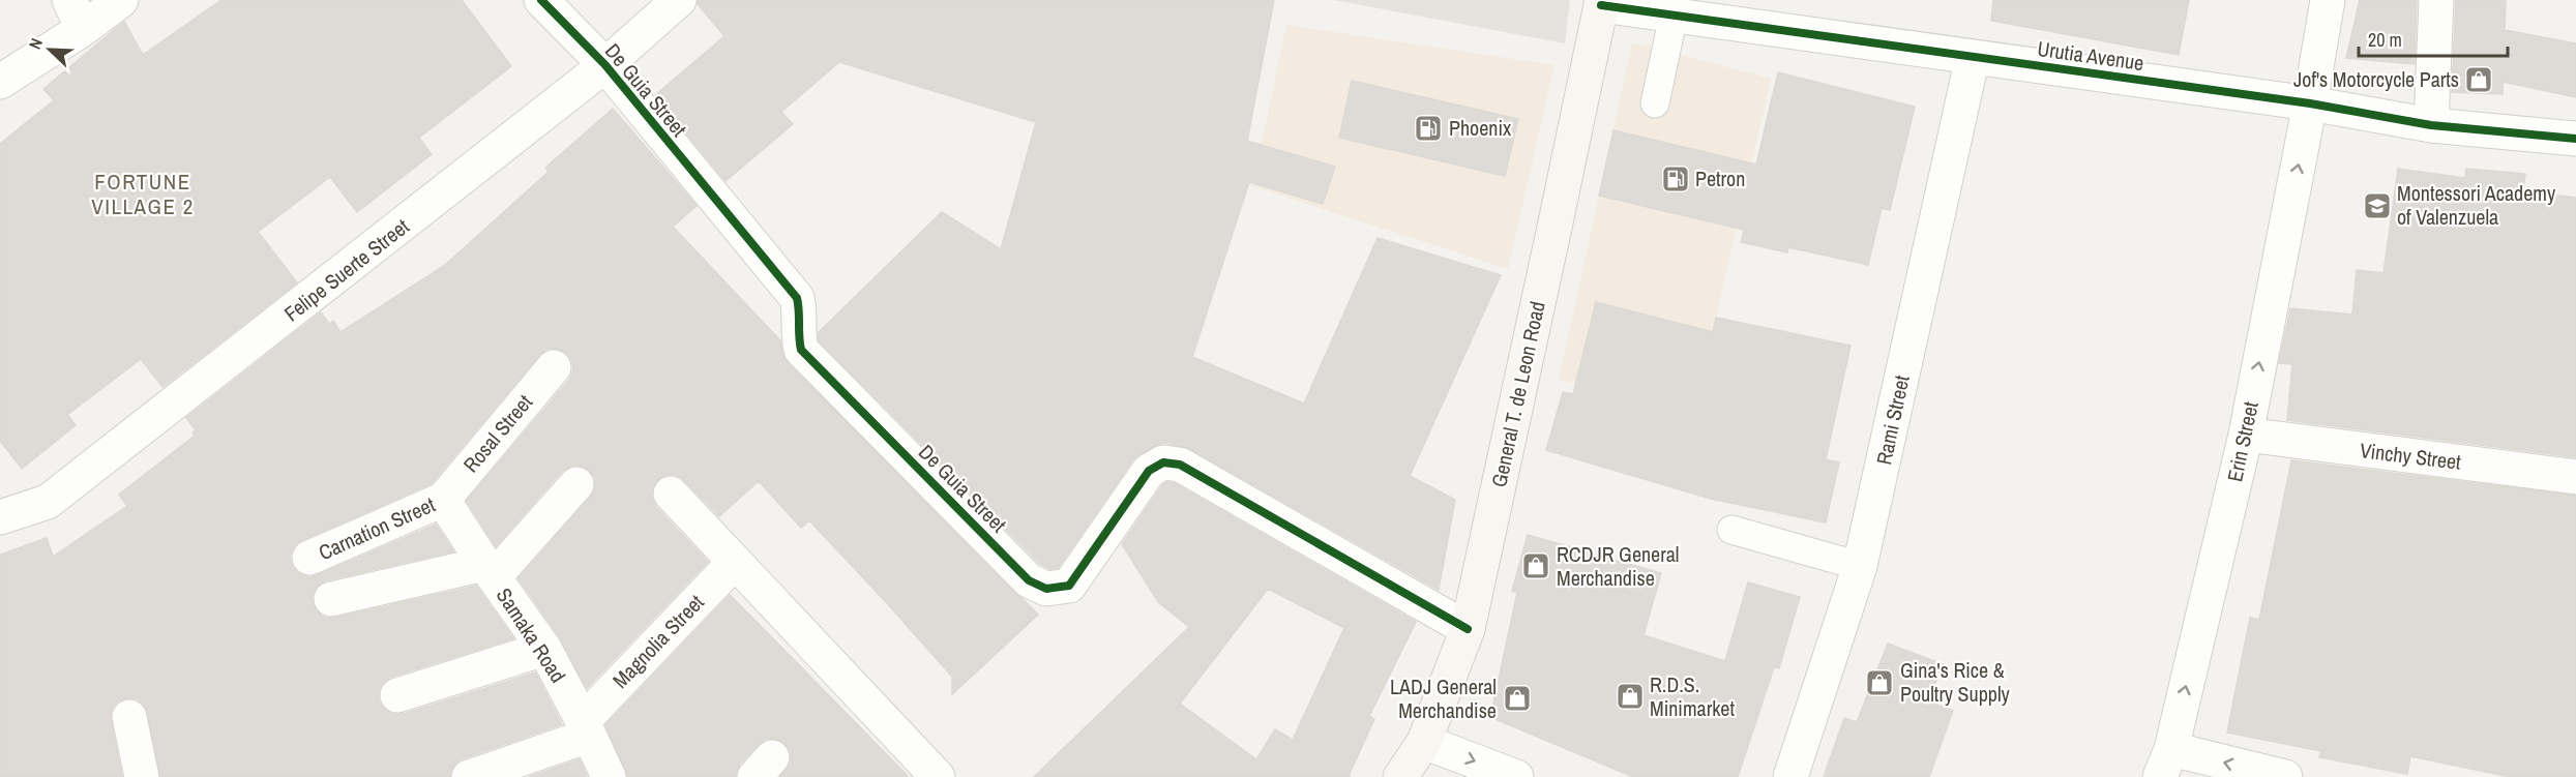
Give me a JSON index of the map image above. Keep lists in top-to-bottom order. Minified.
{"streets":{"main road":["General T. de Leon Road"],"street":["Urutia Avenue","De Guia Street","Felipe Suerte Street","Rami Street","Rosal Street","Erin Street","Vinchy Street","Carnation Street","Samaka Road","Magnolia Street"]},"crossings":[["Urutia Avenue","General T. de Leon Road"],["Urutia Avenue","Rami Street"],["Urutia Avenue","Erin Street"],["De Guia Street","Felipe Suerte Street"],["De Guia Street","General T. de Leon Road"],["Rosal Street","Carnation Street"],["Rosal Street","Samaka Road"],["Erin Street","Vinchy Street"],["Carnation Street","Samaka Road"],["Samaka Road","Magnolia Street"]],"one_way":["Erin Street"],"districts":["FORTUNE VILLAGE 2"],"places":{"shop":["Jof's Motorcycle Parts","RCDJR General Merchandise","Gina's Rice & Poultry Supply","R.D.S. Minimarket","LADJ General Merchandise"],"fuel station":["Phoenix","Petron"],"school or university":["Montessori Academy of Valenzuela"]},"scale_bar":"20 m","north":"top left"}
